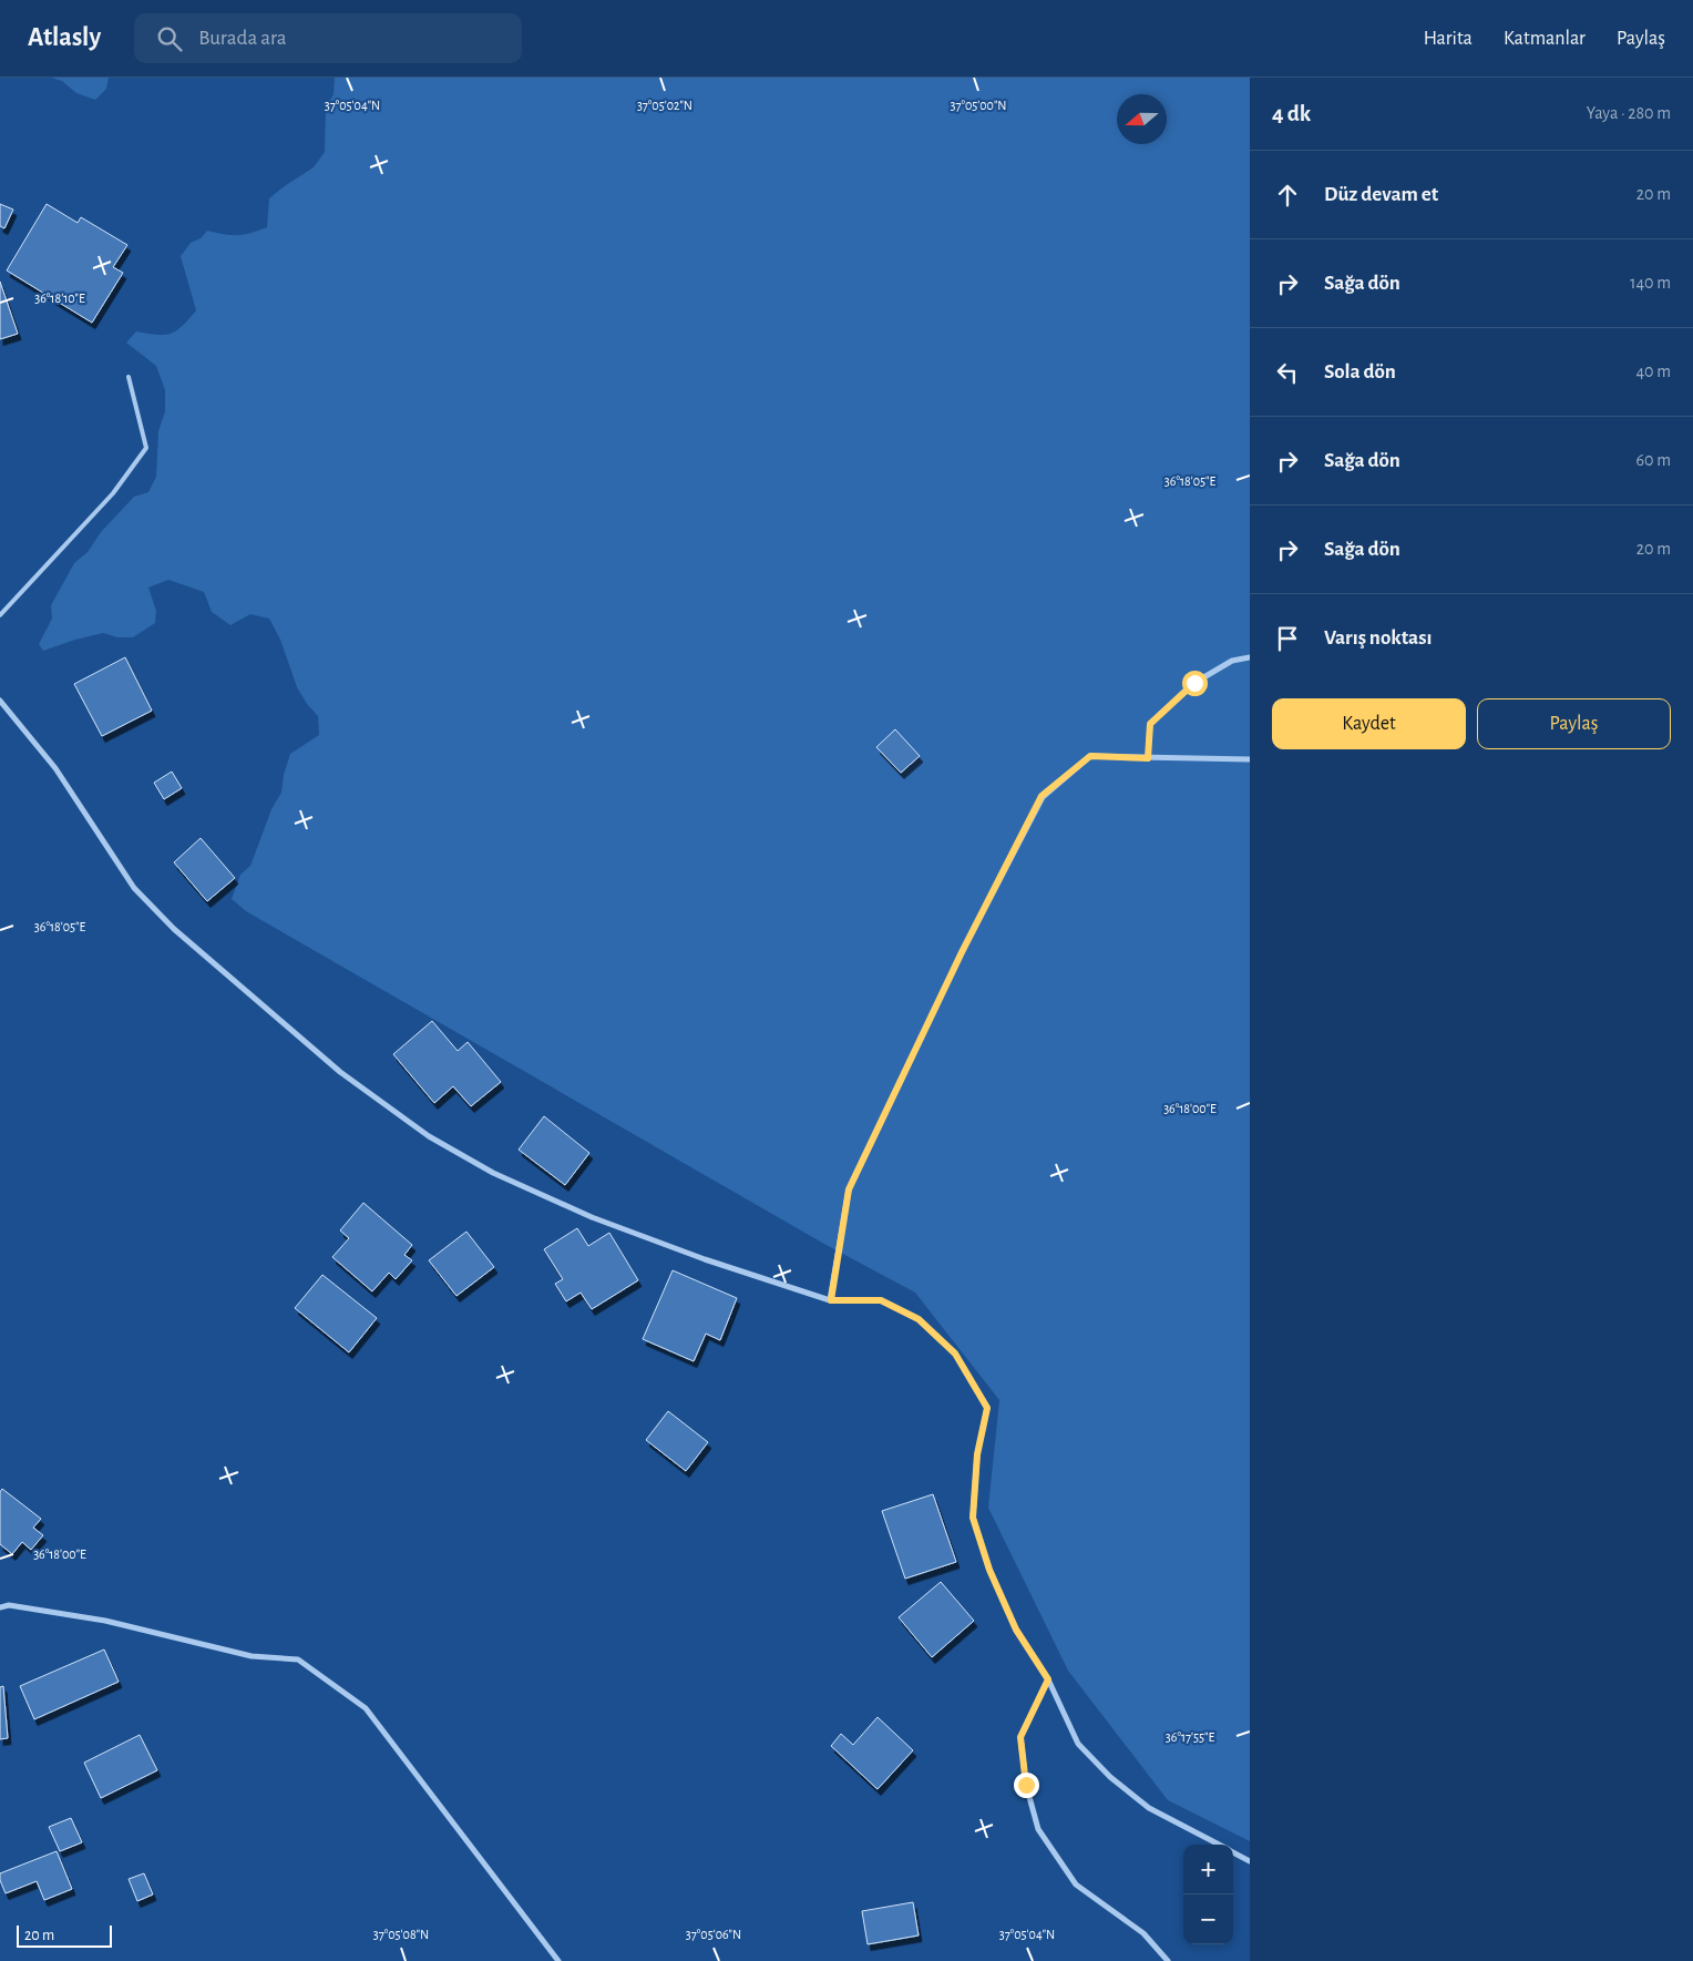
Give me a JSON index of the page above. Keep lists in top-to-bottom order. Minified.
{"scale_bar":"20 m","north":"left","page":{"header":"Atlasly","search":"Burada ara","nav":["Harita","Katmanlar","Paylaş"],"heading":["4 dk","Yaya · 280 m"],"list":[["Düz devam et","20 m"],["Sağa dön","140 m"],["Sola dön","40 m"],["Sağa dön","60 m"],["Sağa dön","20 m"],"Varış noktası"],"buttons":["Kaydet","Paylaş"],"map_buttons":["+","−"],"scale":"20 m"},"coordinates":["37°05'02\"N","37°05'04\"N","37°05'00\"N","36°18'10\"E","36°18'05\"E","36°18'00\"E","36°17'55\"E","37°05'08\"N","37°05'06\"N"]}
